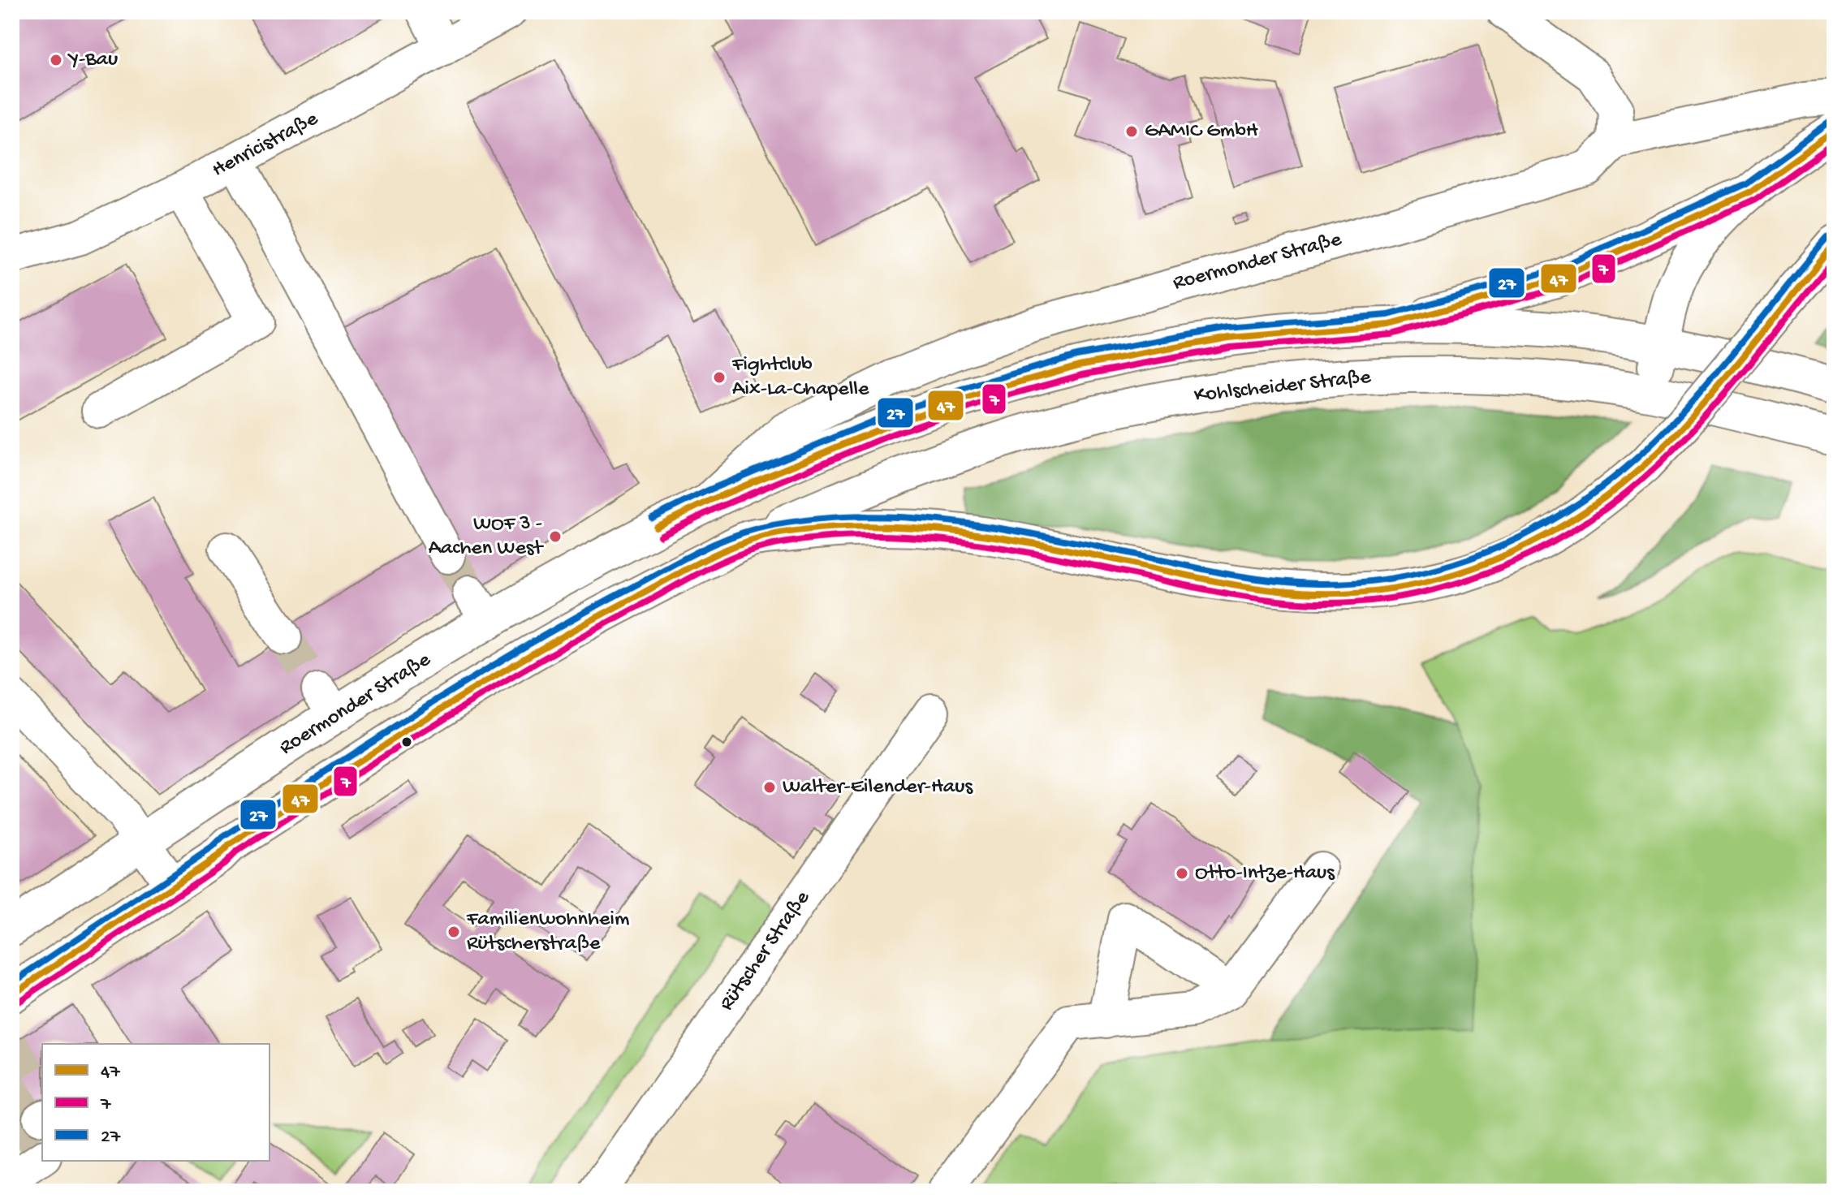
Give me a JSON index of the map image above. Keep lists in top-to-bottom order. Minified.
{"streets":{"main road":["Roermonder Straße","Kohlscheider Straße"],"street":["Henricistraße","Rütscher Straße"]},"places":["Y-Bau","GAMIC GmbH","Fightclub Aix-La-Chapelle","WOF 3 - Aachen West","Walter-Eilender-Haus","Otto-Intze-Haus","Familienwohnheim Rütscherstraße"],"lines":["transit line 27","transit line 47","transit line 7"],"legend":["47","7","27"]}
